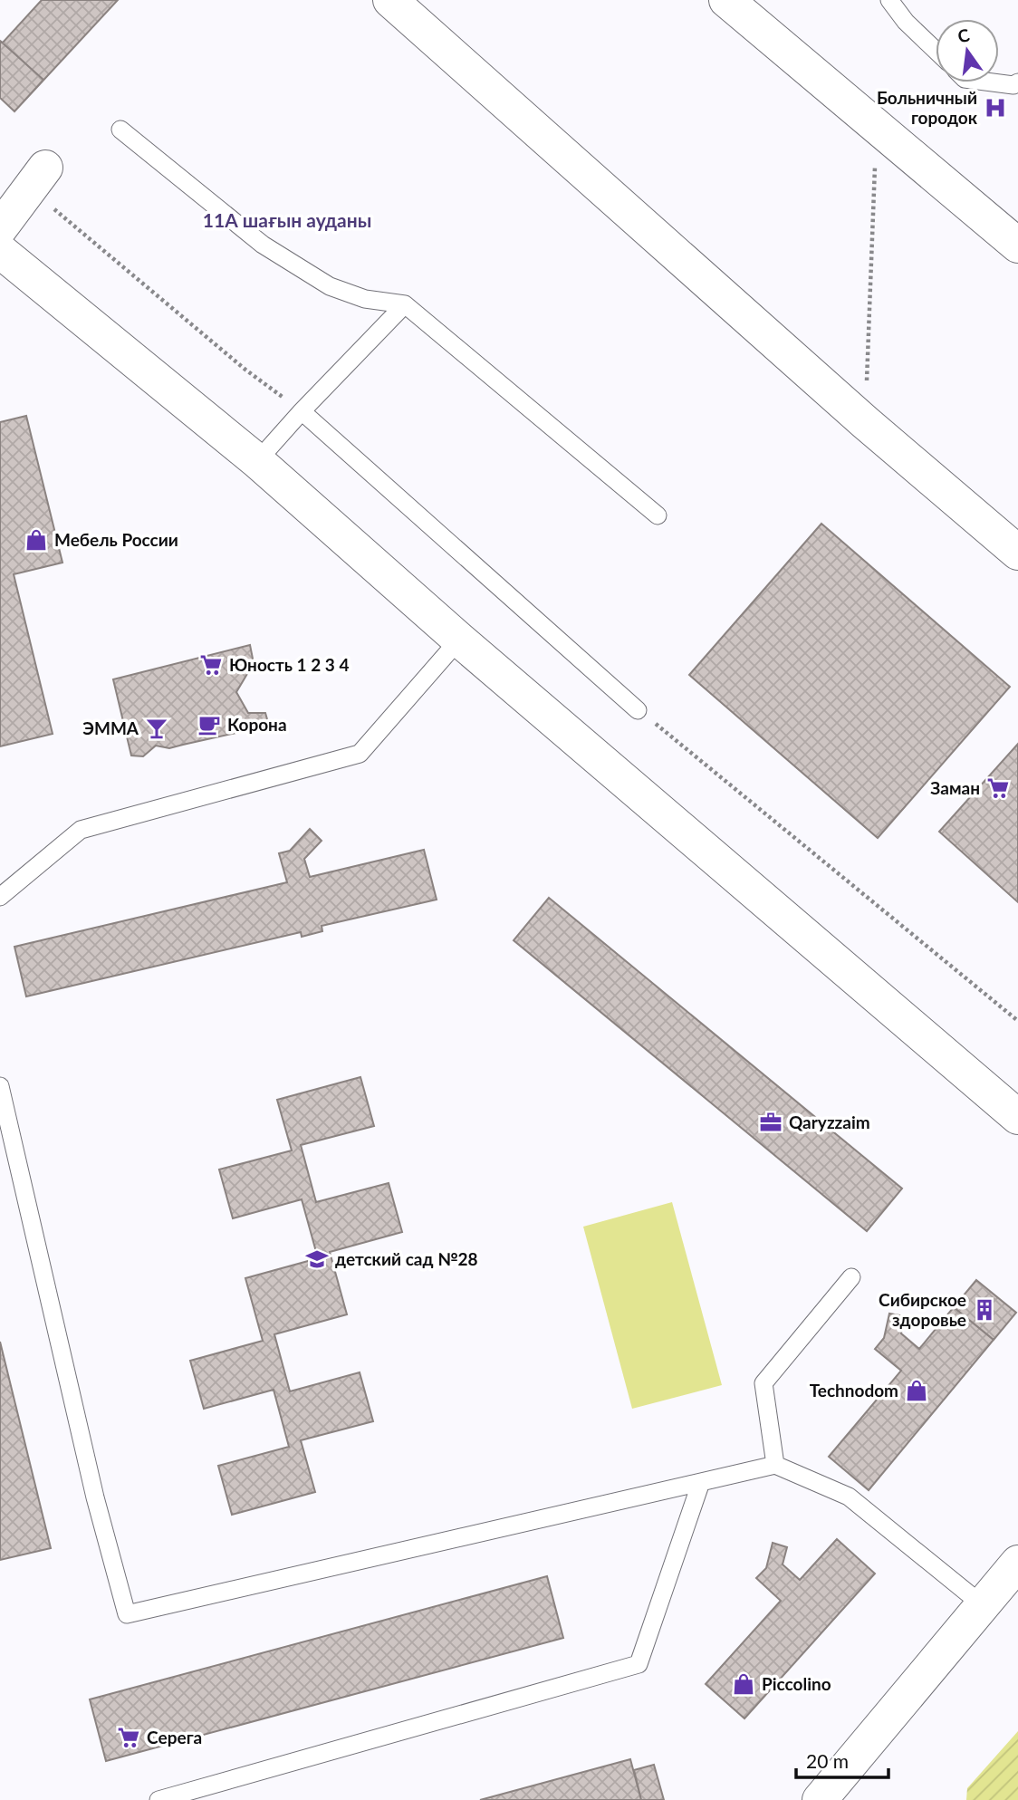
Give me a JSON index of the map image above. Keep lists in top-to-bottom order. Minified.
{"districts":["11А шағын ауданы"],"places":{"hospital":["Больничный городок"],"shop":["Мебель России","Technodom","Piccolino"],"supermarket":["Юность 1 2 3 4","Заман","Cерега"],"cafe":["Корона"],"bar":["ЭММА"],"office":["Qaryzzaim"],"school or university":["детский сад №28"],"building":["Сибирское здоровье"]},"scale_bar":"20 m","north":"top"}
